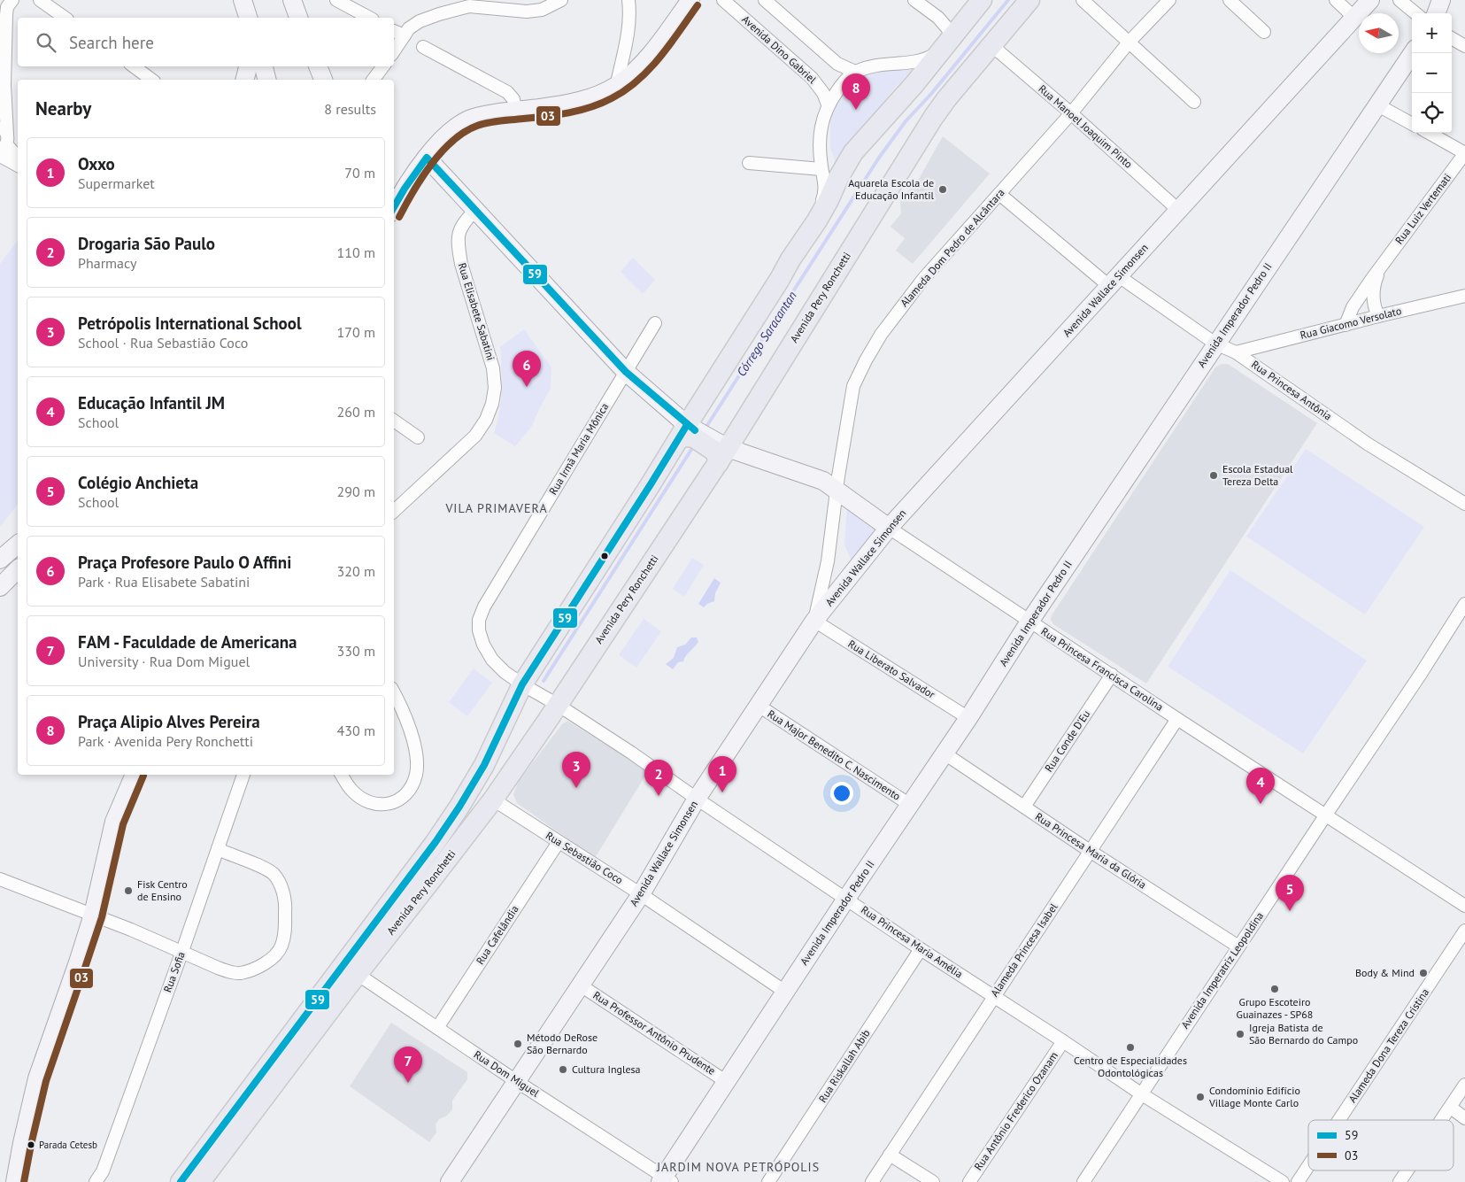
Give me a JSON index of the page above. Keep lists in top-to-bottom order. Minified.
{"streets":{"main road":["Avenida Pery Ronchetti"],"street":["Avenida Dino Gabriel","Rua Manoel Joaquim Pinto","Rua Luiz Vertemati","Alameda Dom Pedro de Alcântara","Avenida Wallace Simonsen","Rua Elisabete Sabatini","Avenida Imperador Pedro II","Rua Giacomo Versolato","Rua Princesa Antônia","Rua Irmã Maria Mônica","Rua Liberato Salvador","Rua Princesa Francisca Carolina","Rua Conde D'Eu","Rua Major Benedito C. Nascimento","Rua Princesa Maria da Glória","Rua Sebastião Coco","Rua Cafelândia","Rua Princesa Maria Amélia","Alameda Princesa Isabel","Avenida Imperatriz Leopoldina","Rua Sofia","Rua Professor Antônio Prudente","Alameda Dona Tereza Cristina","Rua Riskallah Abib","Rua Dom Miguel","Rua Antônio Frederico Ozanam"]},"crossings":[["Avenida Dino Gabriel","Avenida Pery Ronchetti"],["Rua Manoel Joaquim Pinto","Alameda Dom Pedro de Alcântara"],["Rua Manoel Joaquim Pinto","Avenida Wallace Simonsen"],["Rua Manoel Joaquim Pinto","Avenida Pery Ronchetti"],["Rua Luiz Vertemati","Rua Giacomo Versolato"],["Alameda Dom Pedro de Alcântara","Avenida Wallace Simonsen"],["Alameda Dom Pedro de Alcântara","Rua Princesa Antônia"],["Alameda Dom Pedro de Alcântara","Rua Liberato Salvador"],["Alameda Dom Pedro de Alcântara","Rua Princesa Francisca Carolina"],["Avenida Wallace Simonsen","Rua Princesa Antônia"],["Avenida Wallace Simonsen","Rua Liberato Salvador"],["Avenida Wallace Simonsen","Rua Princesa Francisca Carolina"],["Avenida Wallace Simonsen","Rua Major Benedito C. Nascimento"],["Avenida Wallace Simonsen","Rua Sebastião Coco"],["Avenida Wallace Simonsen","Rua Princesa Maria Amélia"],["Avenida Wallace Simonsen","Rua Professor Antônio Prudente"],["Avenida Wallace Simonsen","Rua Dom Miguel"],["Avenida Pery Ronchetti","Rua Irmã Maria Mônica"],["Avenida Pery Ronchetti","Rua Princesa Francisca Carolina"],["Avenida Pery Ronchetti","Rua Sebastião Coco"],["Avenida Pery Ronchetti","Rua Princesa Maria Amélia"],["Avenida Pery Ronchetti","Rua Dom Miguel"],["Avenida Imperador Pedro II","Rua Princesa Antônia"],["Avenida Imperador Pedro II","Rua Liberato Salvador"],["Avenida Imperador Pedro II","Rua Princesa Francisca Carolina"],["Avenida Imperador Pedro II","Rua Major Benedito C. Nascimento"],["Avenida Imperador Pedro II","Rua Princesa Maria da Glória"],["Avenida Imperador Pedro II","Rua Sebastião Coco"],["Avenida Imperador Pedro II","Rua Princesa Maria Amélia"],["Avenida Imperador Pedro II","Rua Professor Antônio Prudente"],["Avenida Imperador Pedro II","Rua Dom Miguel"],["Rua Giacomo Versolato","Rua Princesa Antônia"],["Rua Irmã Maria Mônica","Rua Princesa Maria Amélia"],["Rua Princesa Francisca Carolina","Rua Conde D'Eu"],["Rua Princesa Francisca Carolina","Alameda Princesa Isabel"],["Rua Princesa Francisca Carolina","Avenida Imperatriz Leopoldina"],["Rua Conde D'Eu","Rua Princesa Maria da Glória"],["Rua Princesa Maria da Glória","Alameda Princesa Isabel"],["Rua Princesa Maria da Glória","Avenida Imperatriz Leopoldina"],["Rua Sebastião Coco","Rua Cafelândia"],["Rua Cafelândia","Rua Dom Miguel"],["Rua Princesa Maria Amélia","Alameda Princesa Isabel"],["Rua Princesa Maria Amélia","Avenida Imperatriz Leopoldina"],["Rua Princesa Maria Amélia","Rua Riskallah Abib"],["Rua Princesa Maria Amélia","Rua Antônio Frederico Ozanam"]],"districts":["VILA PRIMAVERA","JARDIM NOVA PETRÓPOLIS"],"water":["Córrego Saracantan"],"places":["Aquarela Escola de Educação Infantil","Escola Estadual Tereza Delta","Fisk Centro de Ensino","Body & Mind","Grupo Escoteiro Guainazes - SP68","Igreja Batista de São Bernardo do Campo","Método DeRose São Bernardo","Centro de Especialidades Odontológicas","Cultura Inglesa","Condomínio Edifício Village Monte Carlo","Parada Cetesb"],"lines":["transit line 03","transit line 59"],"legend":["59","03"],"north":"left","page":{"map_buttons":["+","−"],"search":"Search here","pins":["8","6","3","1","2","4","5","7"],"heading":["Nearby","8 results"],"list":[{"mark":"1","name":"Oxxo","note":"Supermarket","value":"70 m"},{"mark":"2","name":"Drogaria São Paulo","note":"Pharmacy","value":"110 m"},{"mark":"3","name":"Petrópolis International School","note":"School · Rua Sebastião Coco","value":"170 m"},{"mark":"4","name":"Educação Infantil JM","note":"School","value":"260 m"},{"mark":"5","name":"Colégio Anchieta","note":"School","value":"290 m"},{"mark":"6","name":"Praça Profesore Paulo O Affini","note":"Park · Rua Elisabete Sabatini","value":"320 m"},{"mark":"7","name":"FAM - Faculdade de Americana","note":"University · Rua Dom Miguel","value":"330 m"},{"mark":"8","name":"Praça Alipio Alves Pereira","note":"Park · Avenida Pery Ronchetti","value":"430 m"}]}}
